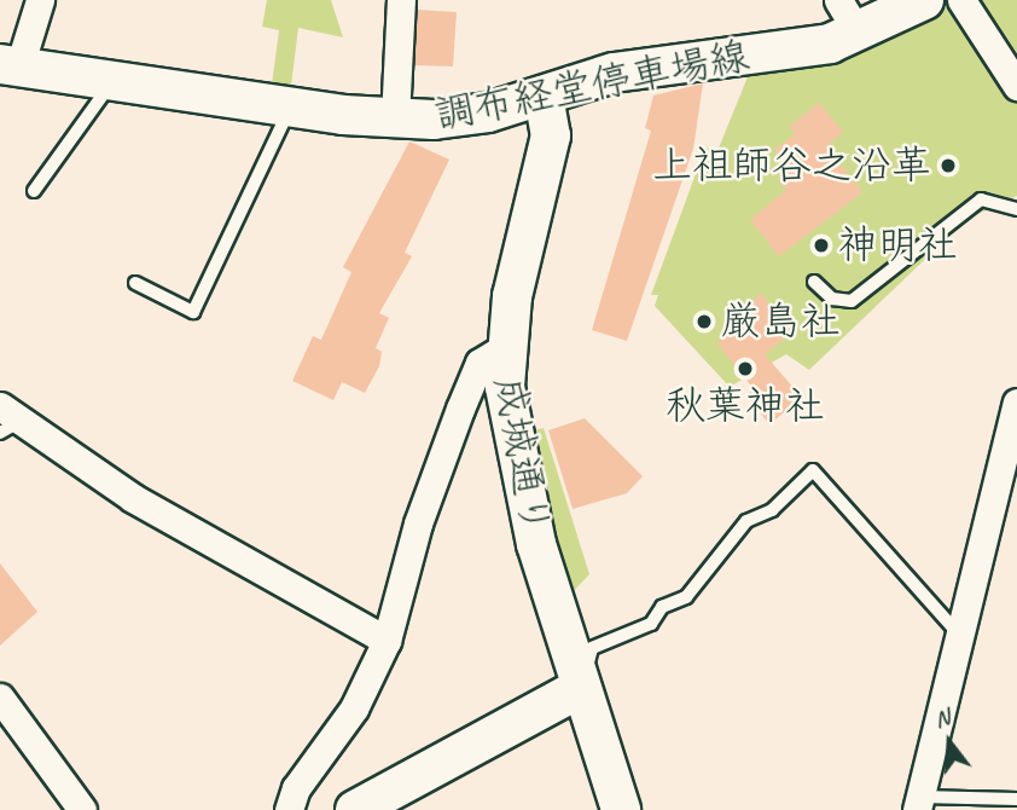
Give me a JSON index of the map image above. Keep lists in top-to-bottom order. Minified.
{"streets":{"street":["調布経堂停車場線","成城通り"]},"crossings":[["調布経堂停車場線","成城通り"]],"places":["上祖師谷之沿革","神明社","厳島社","秋葉神社"],"north":"top"}
